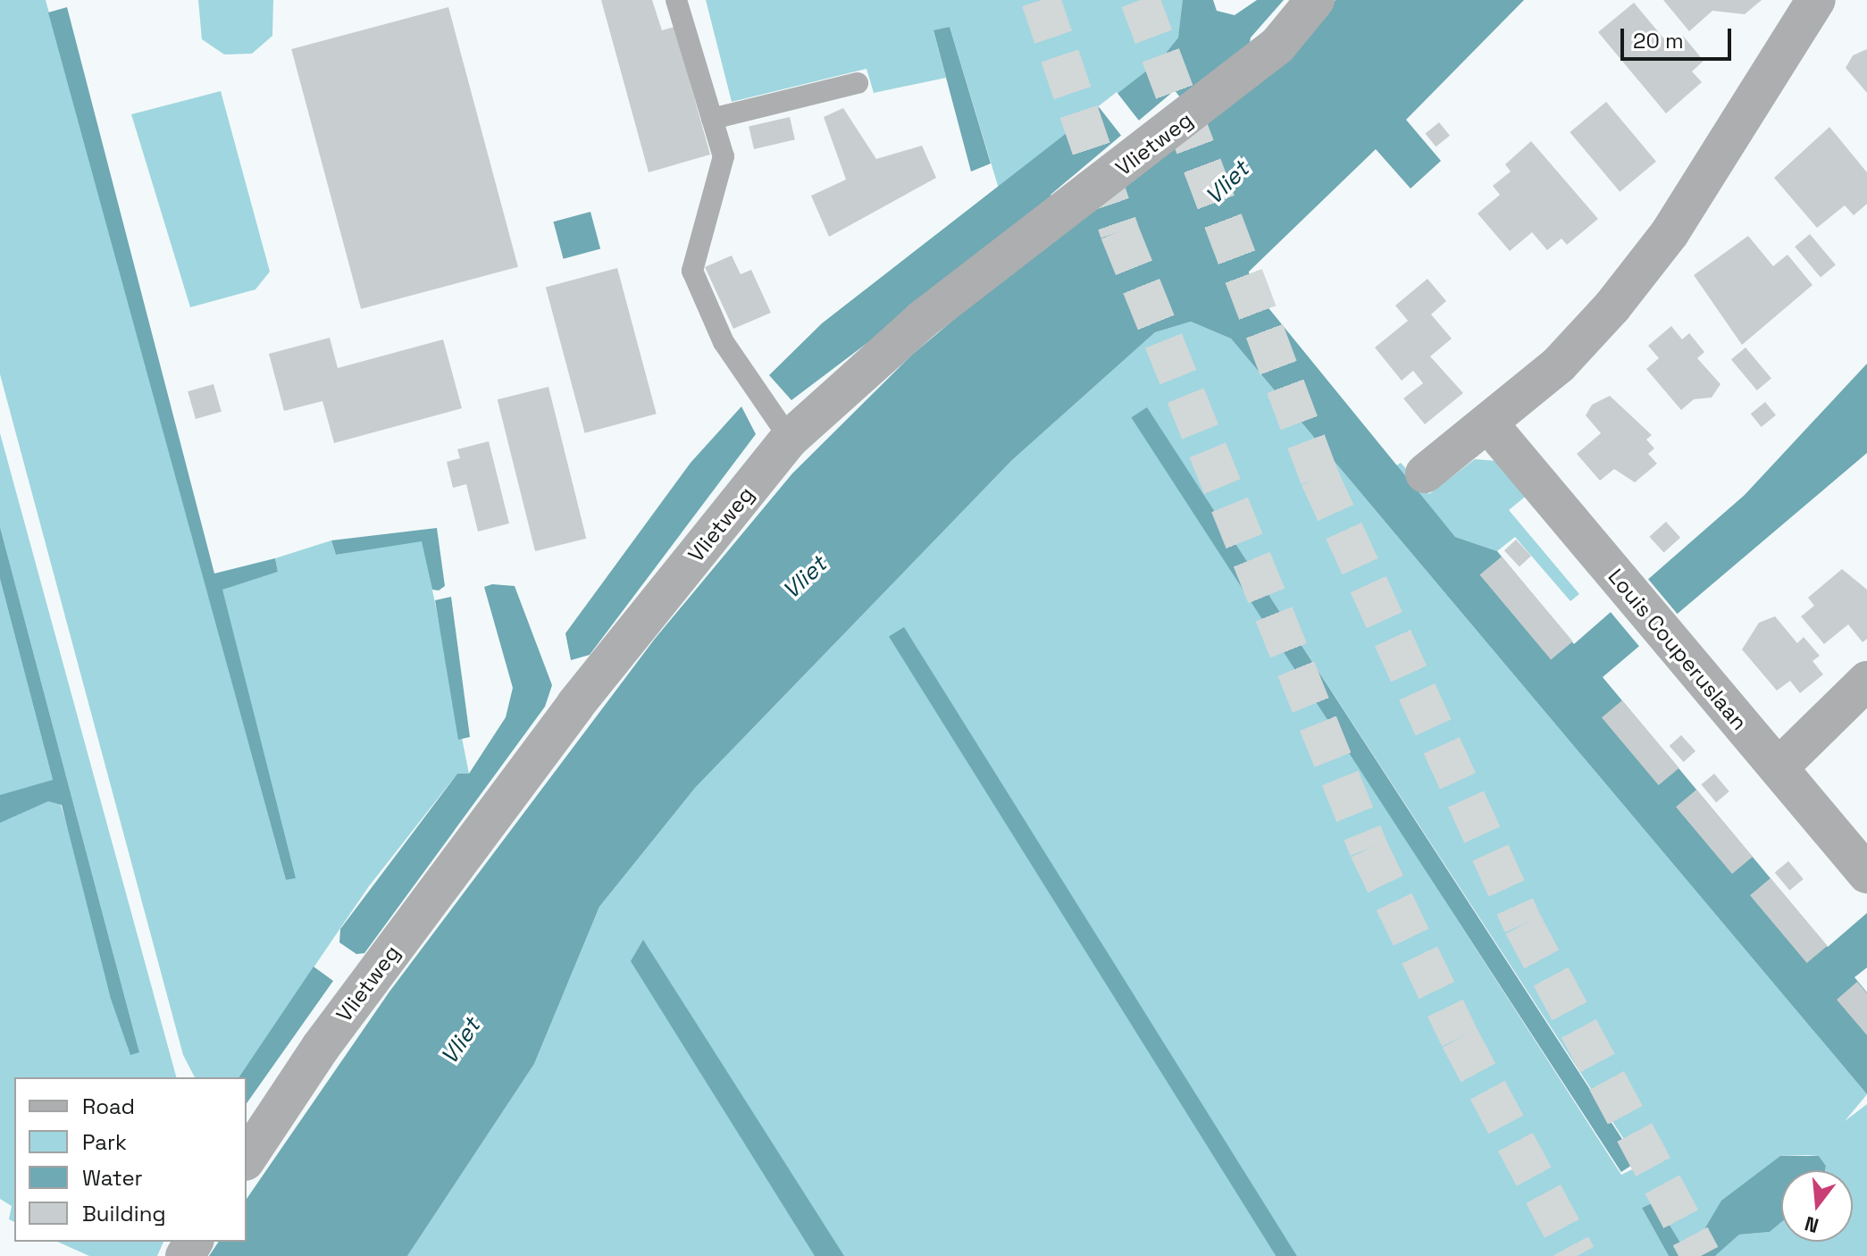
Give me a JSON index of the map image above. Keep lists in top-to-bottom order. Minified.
{"streets":{"street":["Vlietweg","Louis Couperuslaan"]},"water":["Vliet"],"legend":["Road","Park","Water","Building"],"scale_bar":"20 m","north":"bottom"}
